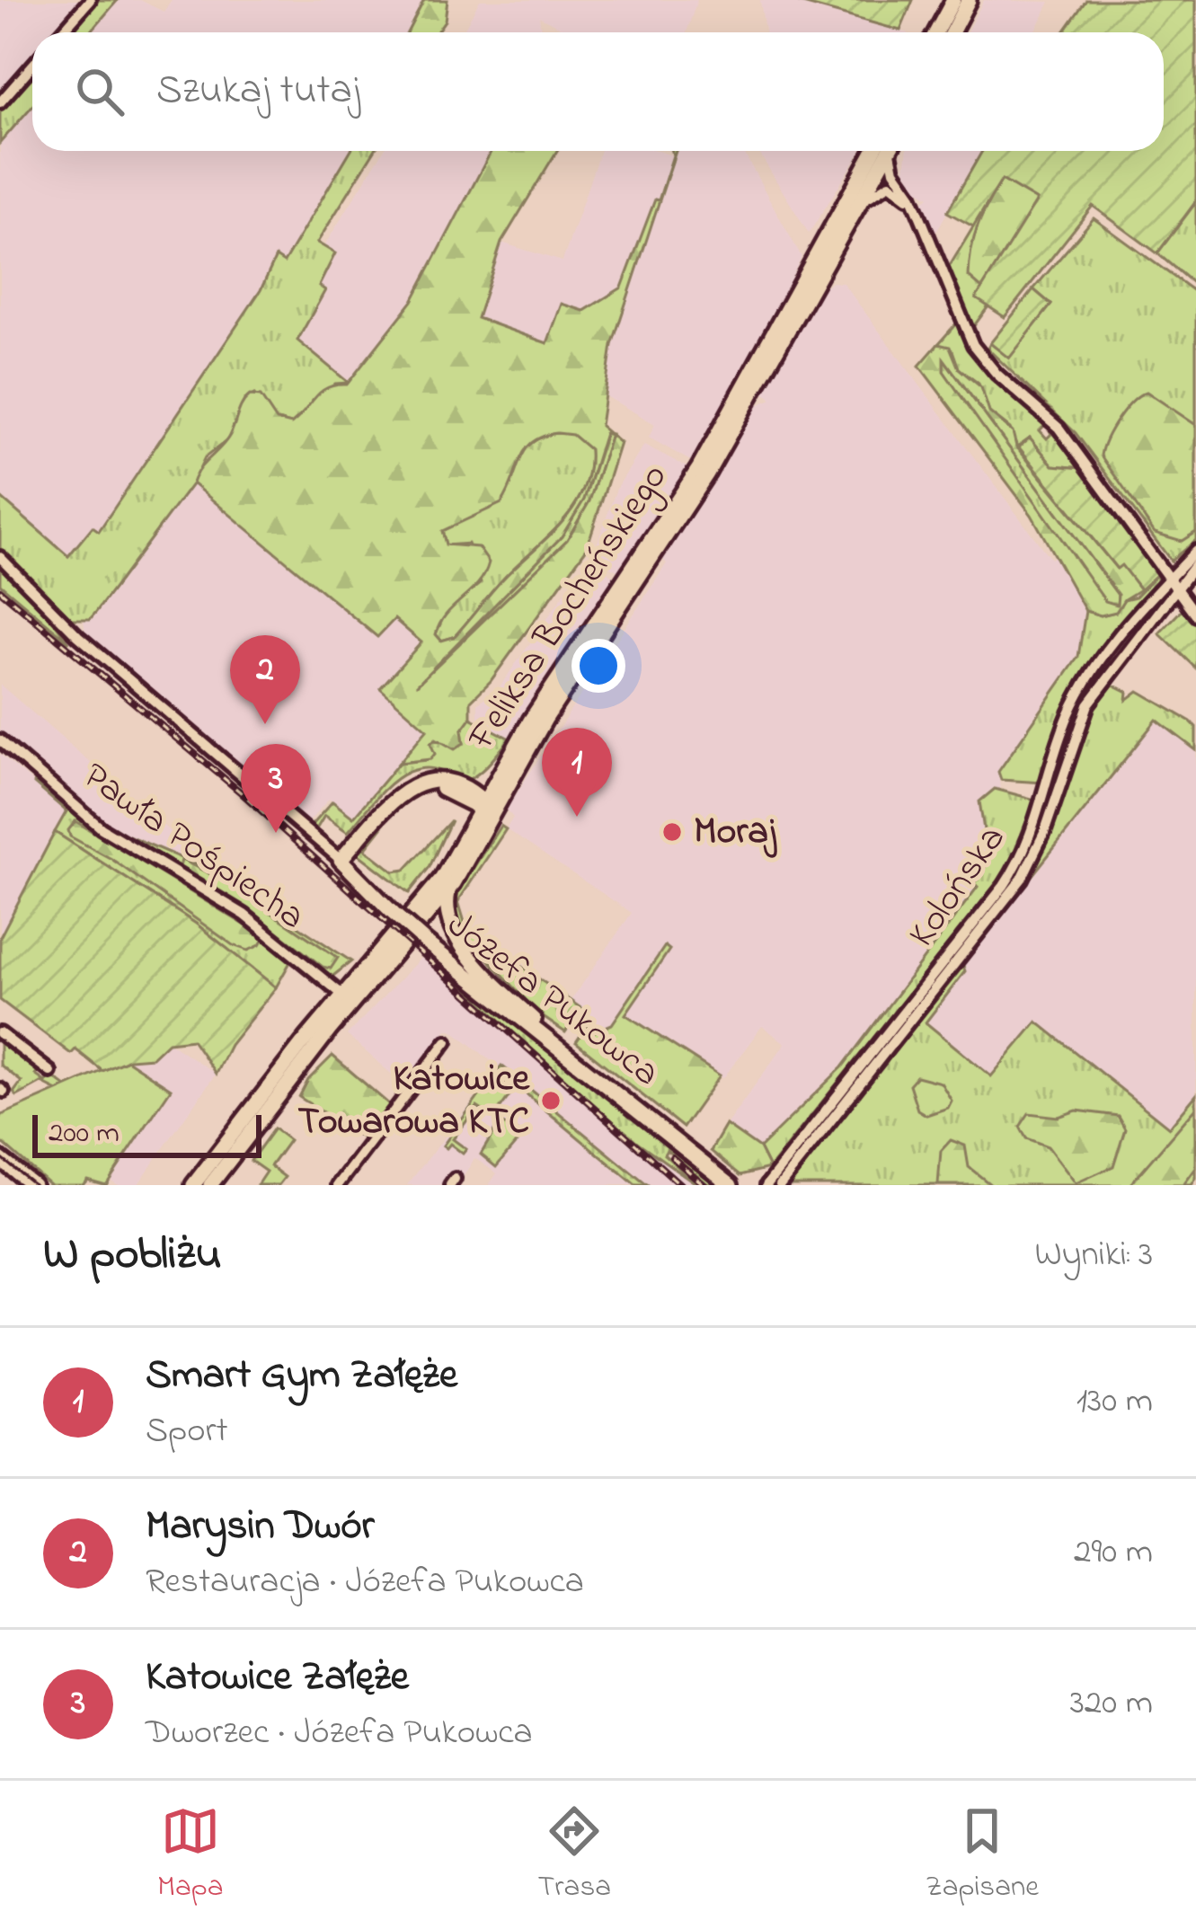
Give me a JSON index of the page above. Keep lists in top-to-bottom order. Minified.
{"streets":{"main road":["Feliksa Bocheńskiego","Józefa Pukowca"],"street":["Pawła Pośpiecha","Kolońska"]},"crossings":[["Feliksa Bocheńskiego","Pawła Pośpiecha"]],"places":["Moraj","Katowice Towarowa KTC"],"scale_bar":"200 m","page":{"search":"Szukaj tutaj","pins":["2","1","3"],"scale":"200 m","heading":["W pobliżu","Wyniki: 3"],"list":[{"mark":"1","name":"Smart Gym Załęże","note":"Sport","value":"130 m"},{"mark":"2","name":"Marysin Dwór","note":"Restauracja · Józefa Pukowca","value":"290 m"},{"mark":"3","name":"Katowice Załęże","note":"Dworzec · Józefa Pukowca","value":"320 m"}],"nav":["Mapa","Trasa","Zapisane"]}}
